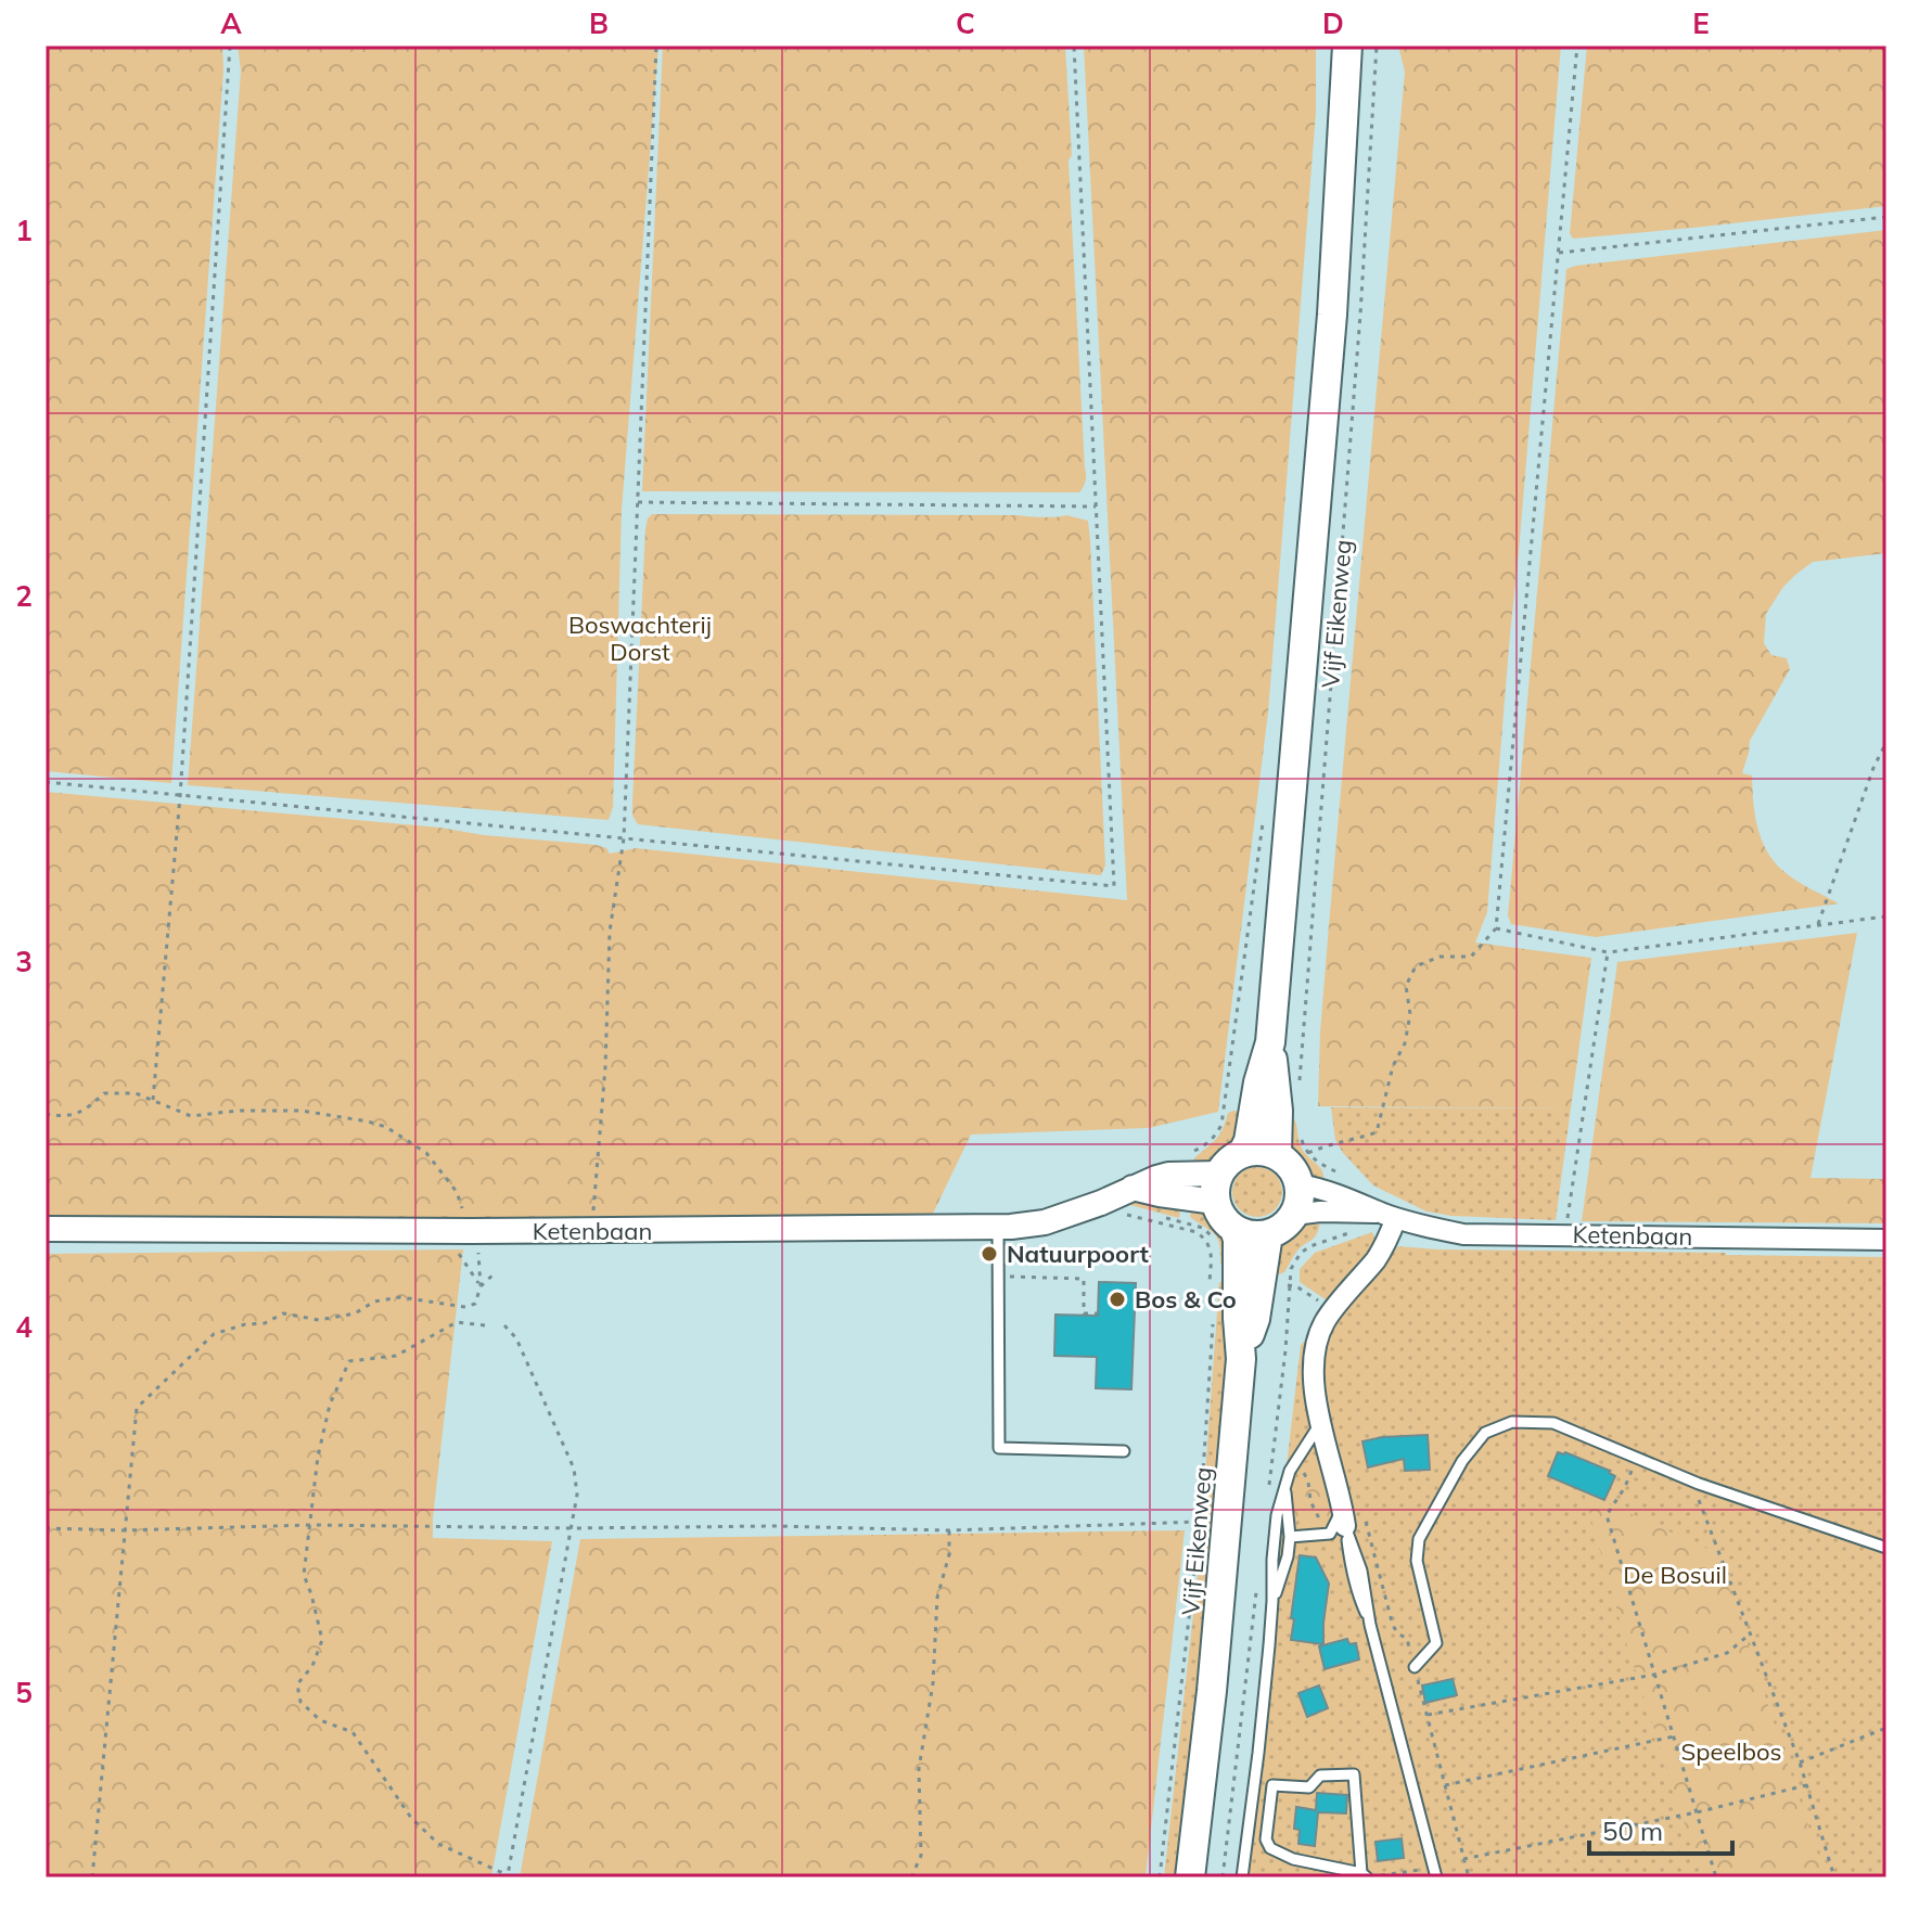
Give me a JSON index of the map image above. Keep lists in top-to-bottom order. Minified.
{"streets":{"main road":["Vijf Eikenweg"],"street":["Ketenbaan"]},"crossings":[["Vijf Eikenweg","Ketenbaan"]],"parks":["Boswachterij Dorst","De Bosuil","Speelbos"],"places":["Natuurpoort","Bos & Co"],"scale_bar":"50 m","grid":{"columns":["A","B","C","D","E"],"rows":["1","2","3","4","5"]}}
